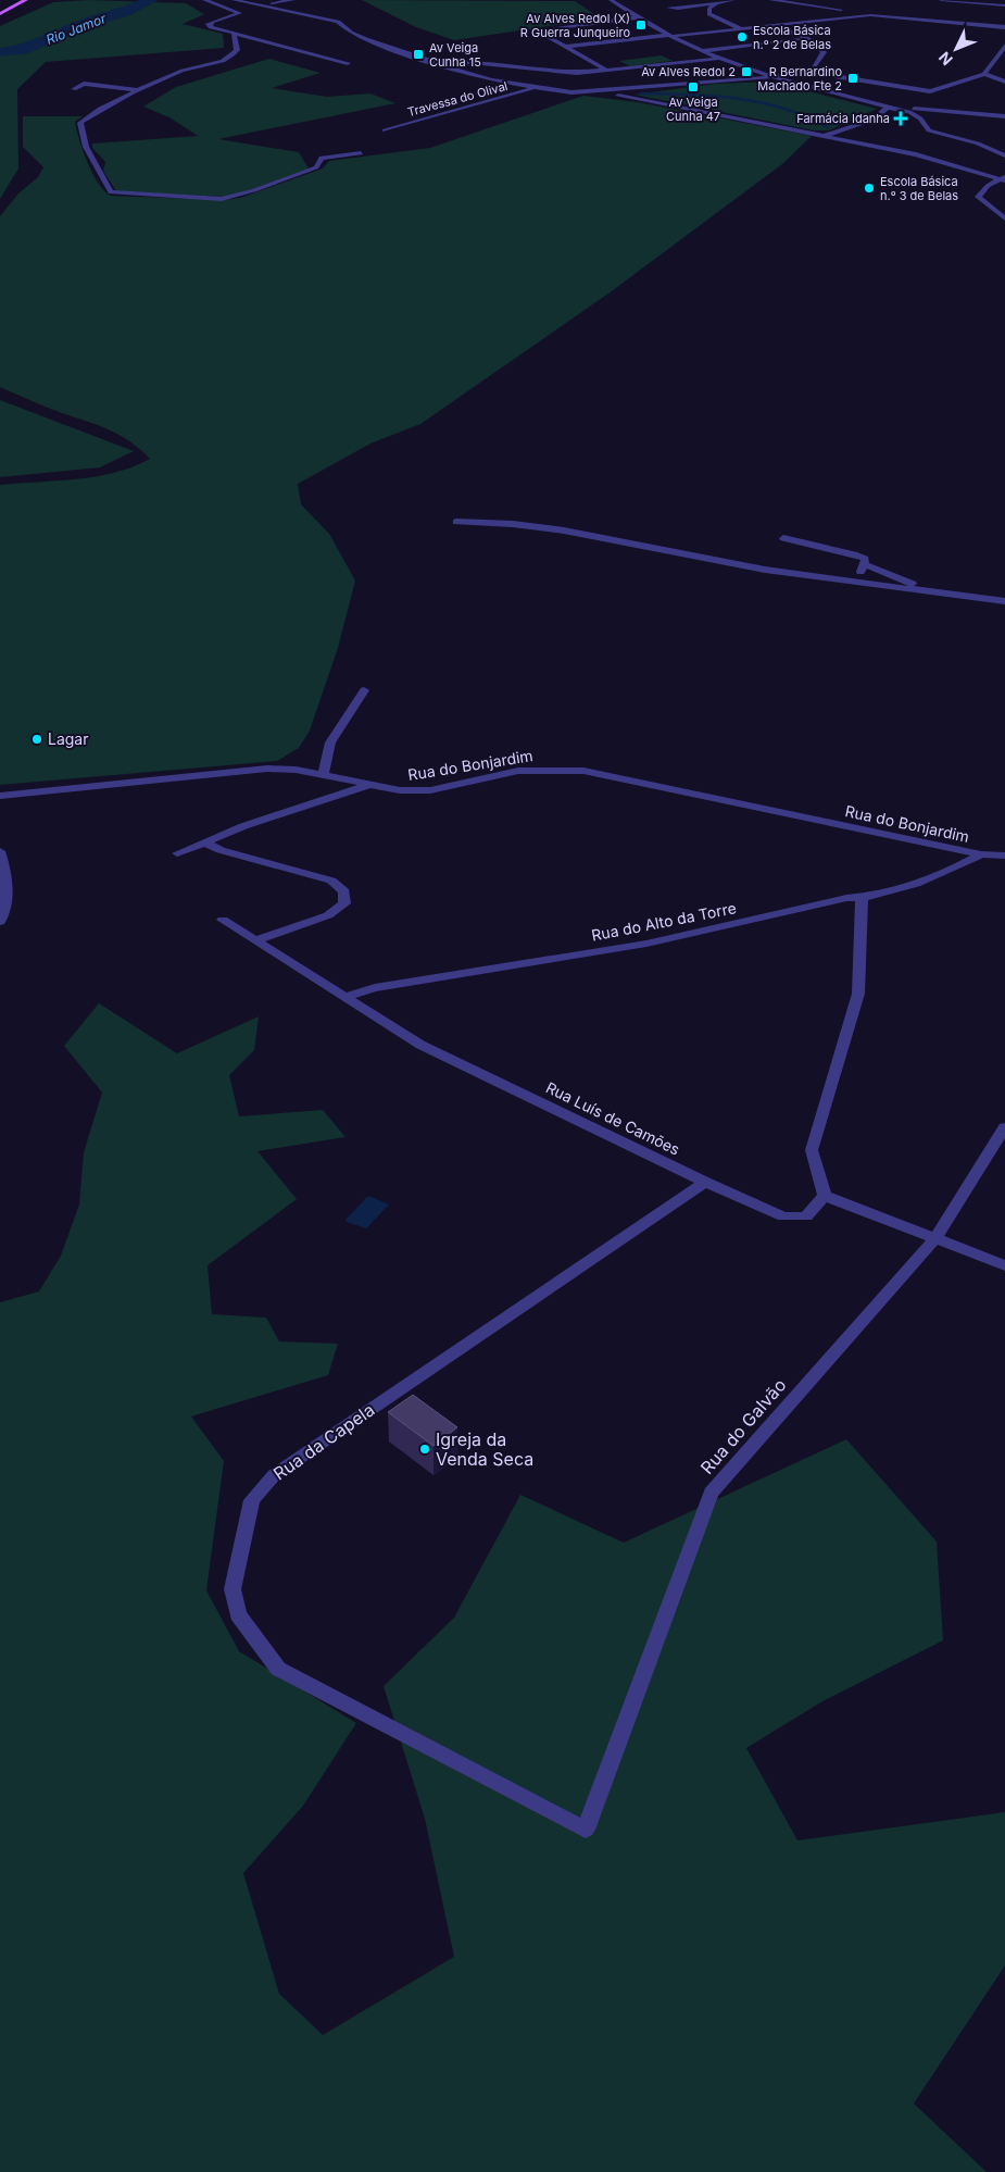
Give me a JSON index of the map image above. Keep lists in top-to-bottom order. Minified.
{"streets":{"street":["Travessa do Olival","Rua do Bonjardim","Rua do Alto da Torre","Rua Luís de Camões","Rua do Galvão","Rua da Capela"]},"crossings":[["Rua do Bonjardim","Rua do Alto da Torre"],["Rua do Alto da Torre","Rua Luís de Camões"],["Rua Luís de Camões","Rua da Capela"],["Rua do Galvão","Rua da Capela"]],"water":["Rio Jamor"],"places":{"transit":["Av Alves Redol (X) R Guerra Junqueiro","Av Veiga Cunha 15","Av Alves Redol 2","R Bernardino Machado Fte 2","Av Veiga Cunha 47"],"other":["Escola Básica n.º 2 de Belas","Escola Básica n.º 3 de Belas","Lagar","Igreja da Venda Seca"],"health":["Farmácia Idanha"]},"north":"bottom left"}
